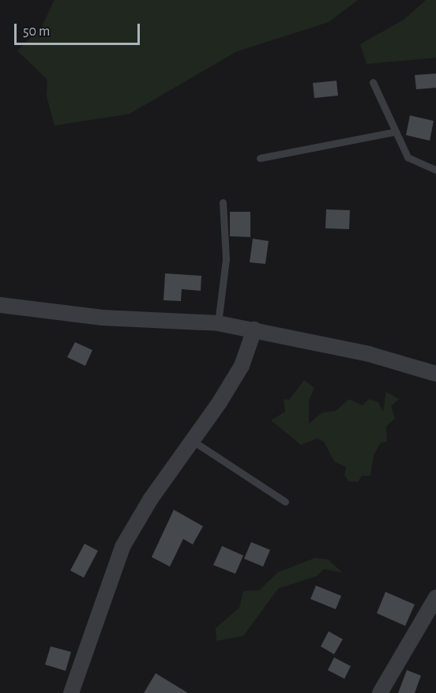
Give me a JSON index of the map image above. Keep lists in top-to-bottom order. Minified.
{"scale_bar":"50 m"}
